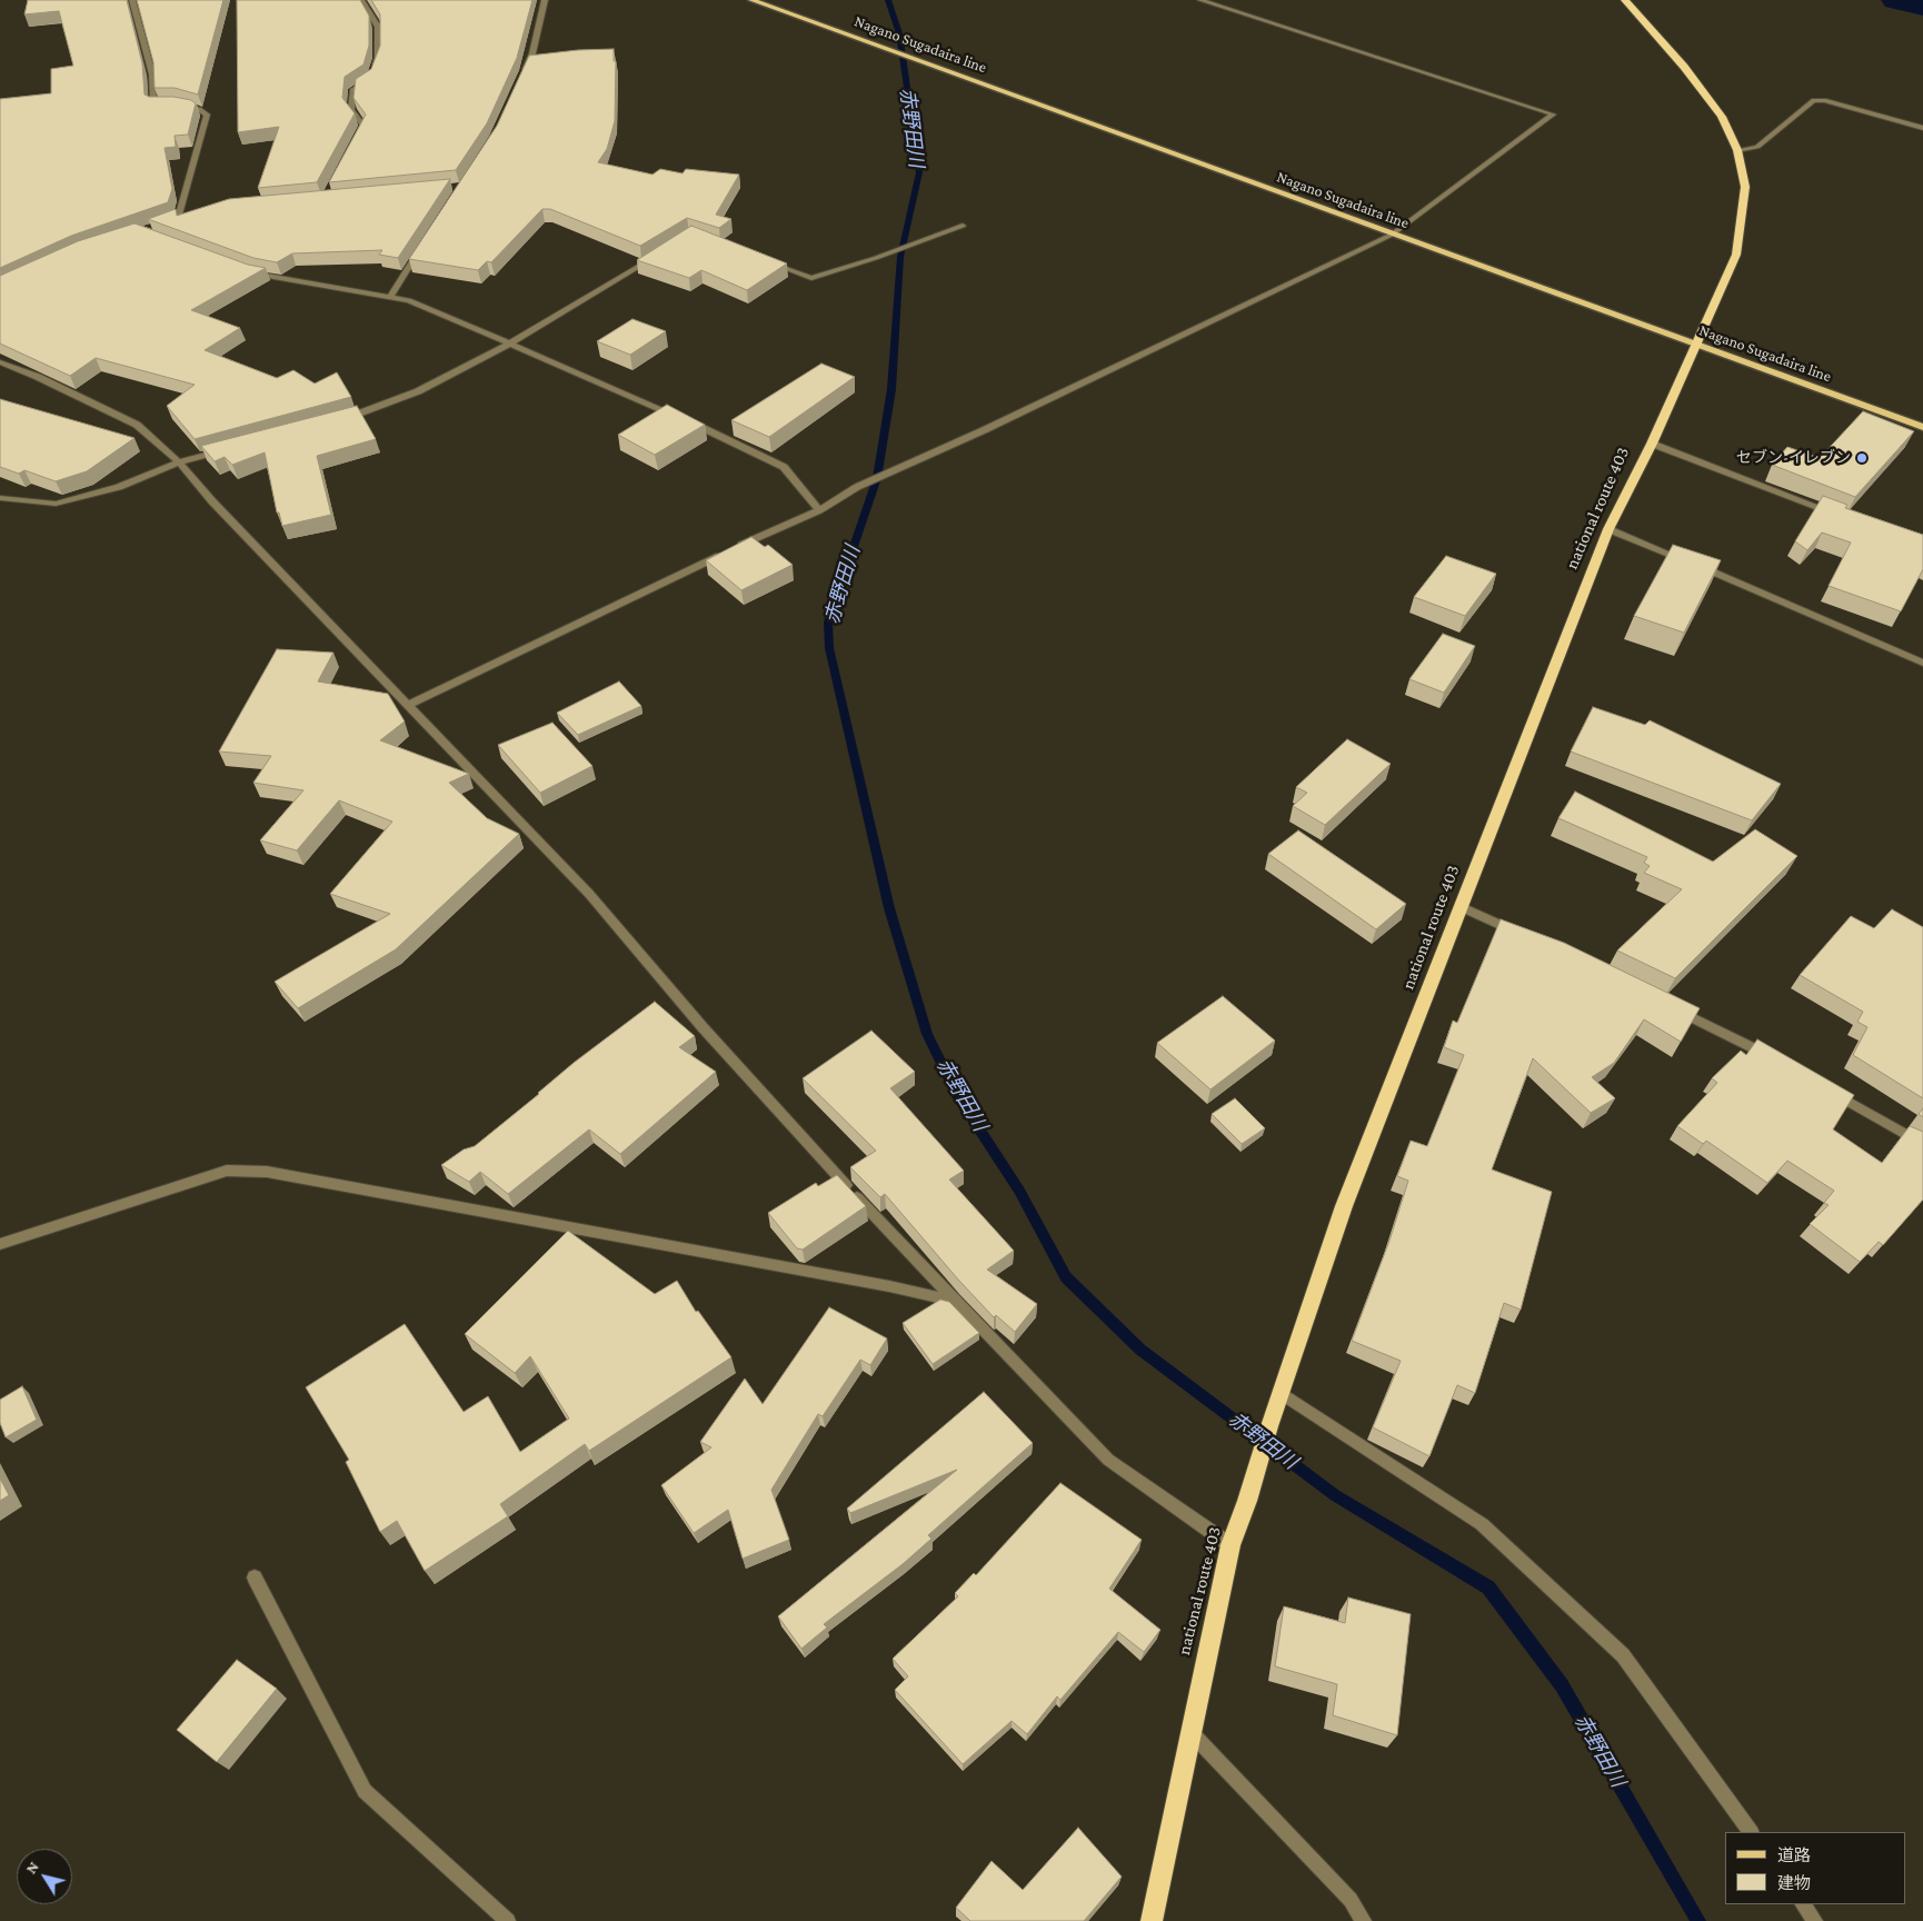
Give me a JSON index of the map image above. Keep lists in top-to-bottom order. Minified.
{"streets":{"highway":["national route 403"],"main road":["Nagano Sugadaira line"]},"crossings":[["Nagano Sugadaira line","national route 403"]],"water":["赤野田川"],"places":["セブン-イレブン"],"legend":["道路","建物"],"north":"top left"}
